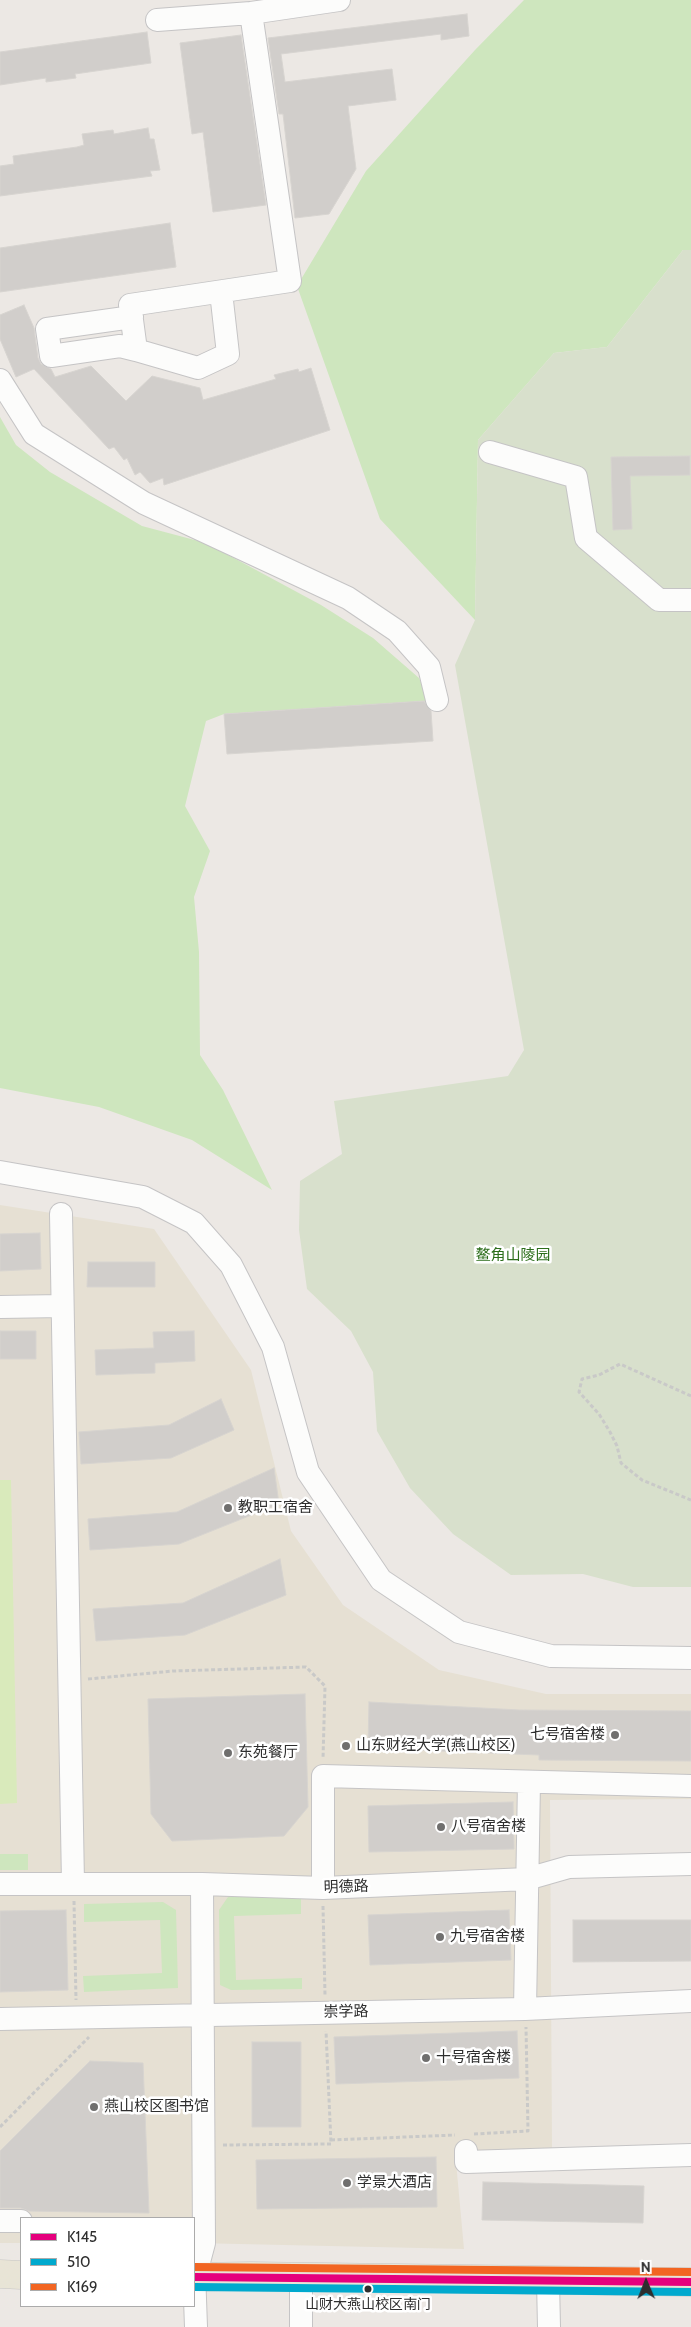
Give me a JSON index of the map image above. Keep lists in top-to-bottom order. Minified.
{"streets":{"street":["明德路","崇学路"]},"parks":["鳌角山陵园"],"places":["教职工宿舍","七号宿舍楼","山东财经大学(燕山校区)","东苑餐厅","八号宿舍楼","九号宿舍楼","十号宿舍楼","燕山校区图书馆","学景大酒店","山财大燕山校区南门"],"lines":["transit line K169","transit line K145","transit line 510"],"legend":["K145","510","K169"],"north":"top"}
